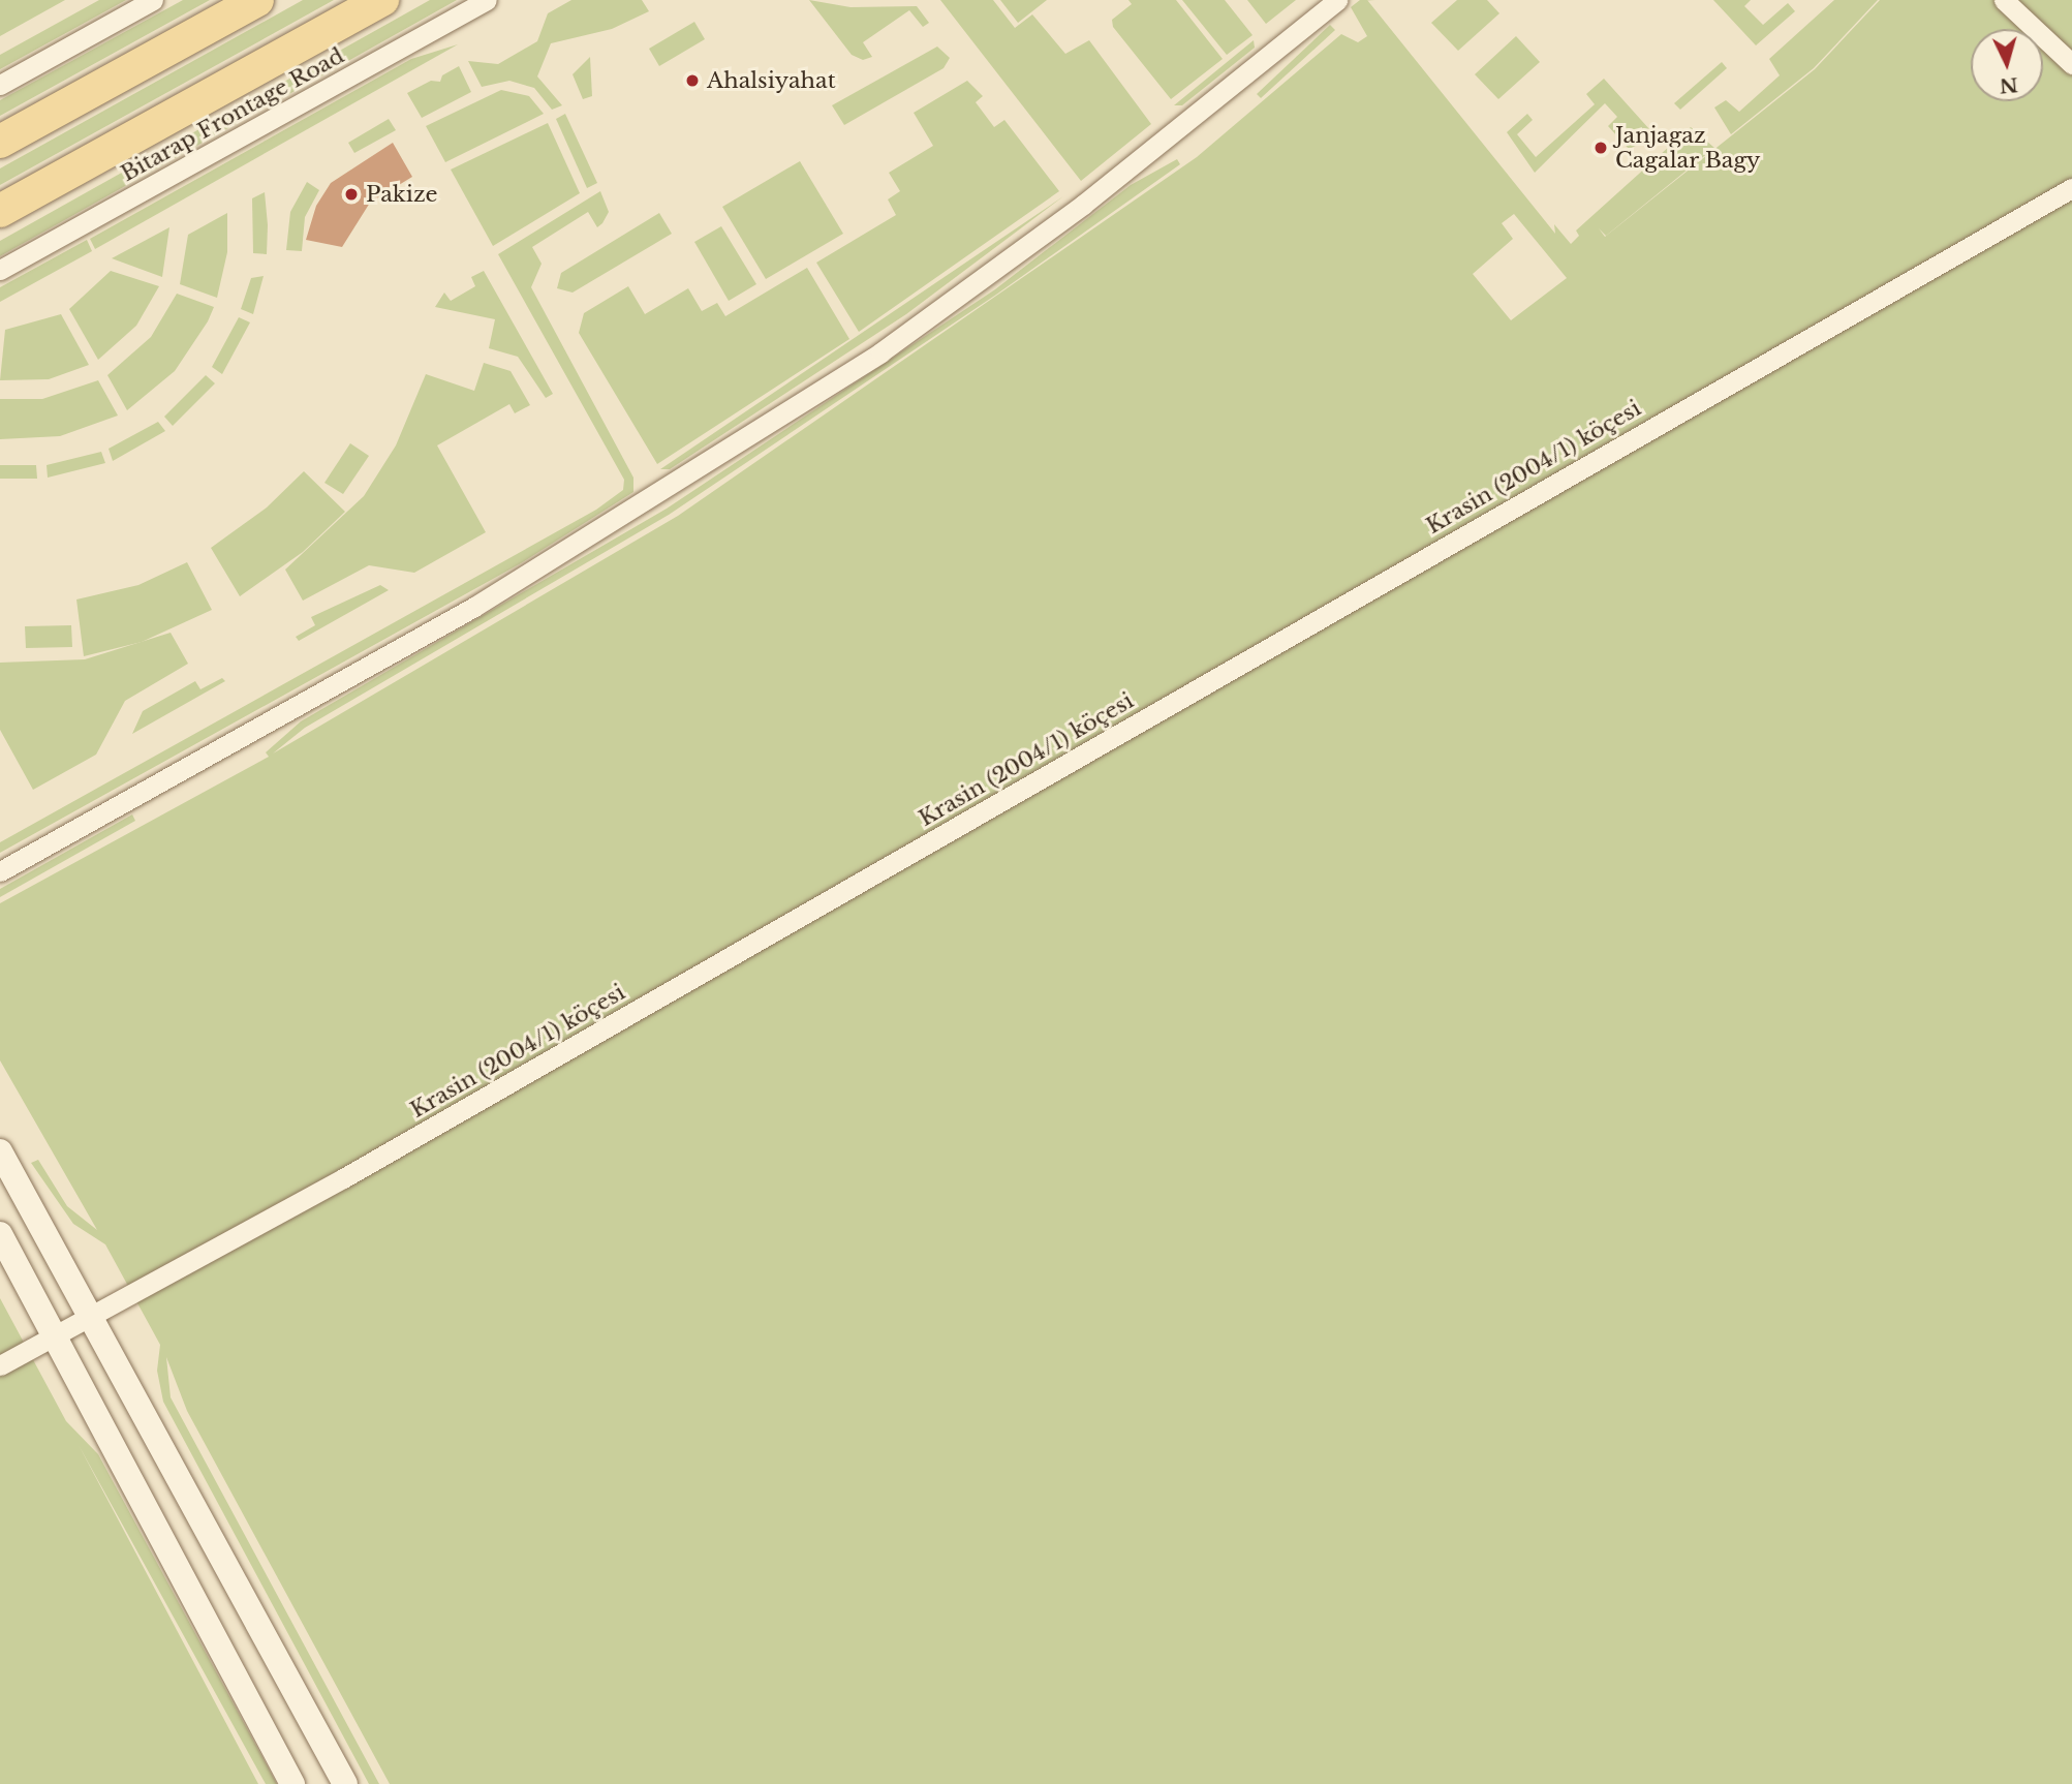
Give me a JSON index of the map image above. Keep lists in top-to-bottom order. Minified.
{"streets":{"street":["Bitarap Frontage Road","Krasin (2004/1) köçesi"]},"places":["Ahalsiyahat","Janjagaz Cagalar Bagy","Pakize"],"north":"bottom"}
